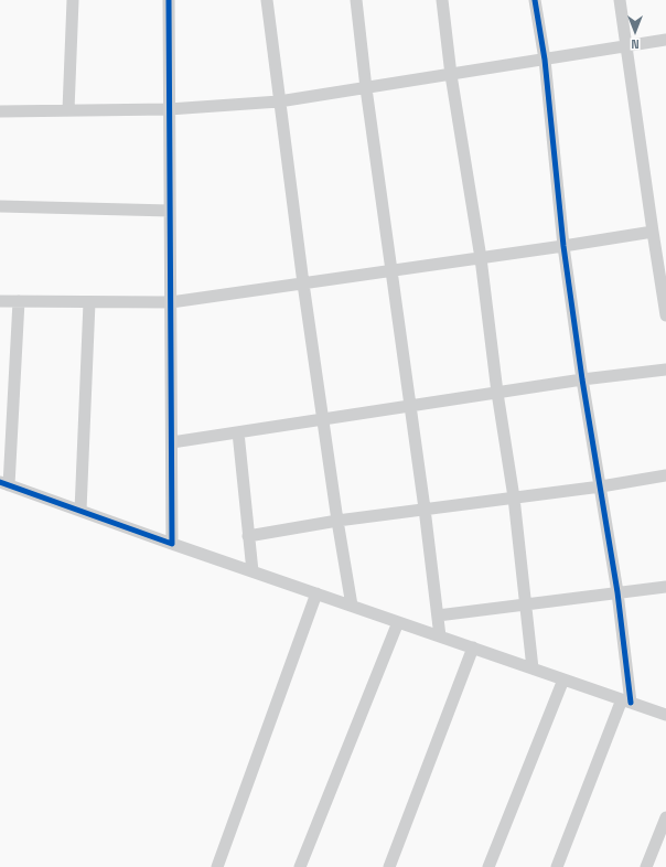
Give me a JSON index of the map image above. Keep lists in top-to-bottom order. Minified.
{"north":"bottom"}
